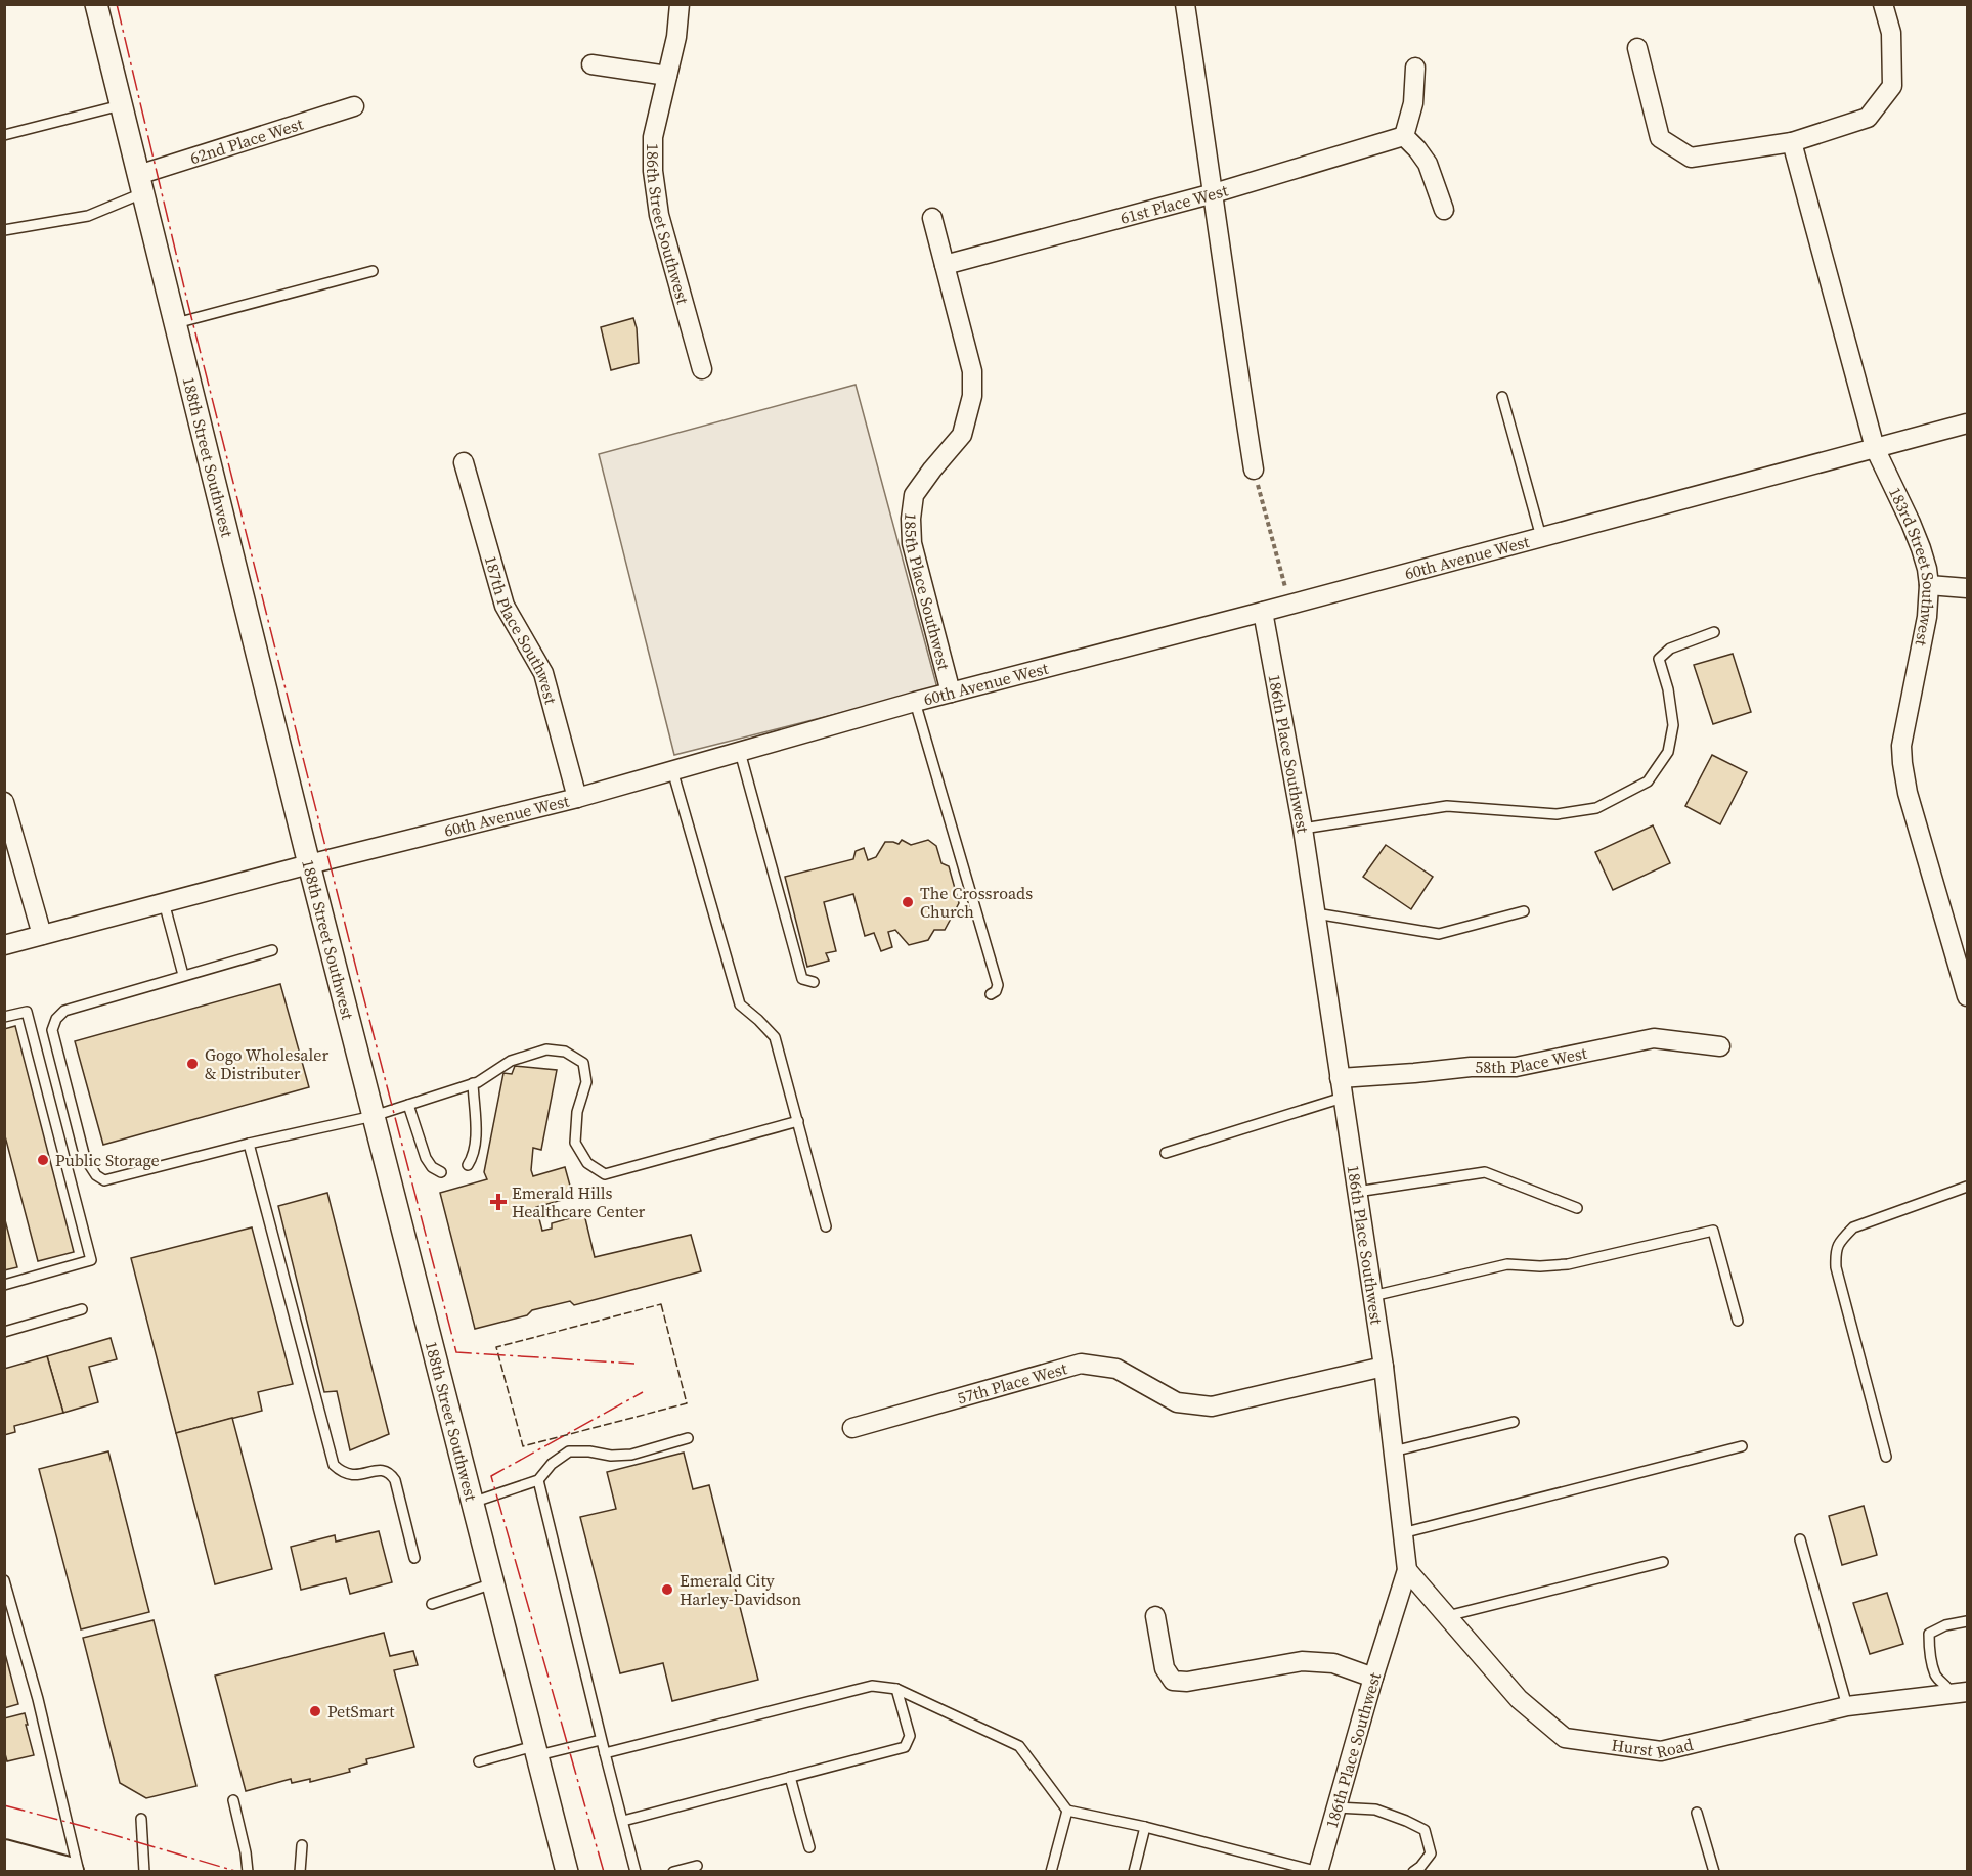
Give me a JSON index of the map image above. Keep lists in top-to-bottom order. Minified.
{"streets":{"street":["62nd Place West","61st Place West","186th Street Southwest","188th Street Southwest","60th Avenue West","183rd Street Southwest","185th Place Southwest","187th Place Southwest","186th Place Southwest","58th Place West","57th Place West","Hurst Road"]},"crossings":[["62nd Place West","188th Street Southwest"],["61st Place West","185th Place Southwest"],["188th Street Southwest","60th Avenue West"],["60th Avenue West","183rd Street Southwest"],["60th Avenue West","185th Place Southwest"],["60th Avenue West","187th Place Southwest"],["60th Avenue West","186th Place Southwest"],["186th Place Southwest","58th Place West"],["186th Place Southwest","57th Place West"],["186th Place Southwest","Hurst Road"]],"places":{"other":["The Crossroads Church","Gogo Wholesaler & Distributer","Public Storage","Emerald City Harley-Davidson","PetSmart"],"health":["Emerald Hills Healthcare Center"]}}
